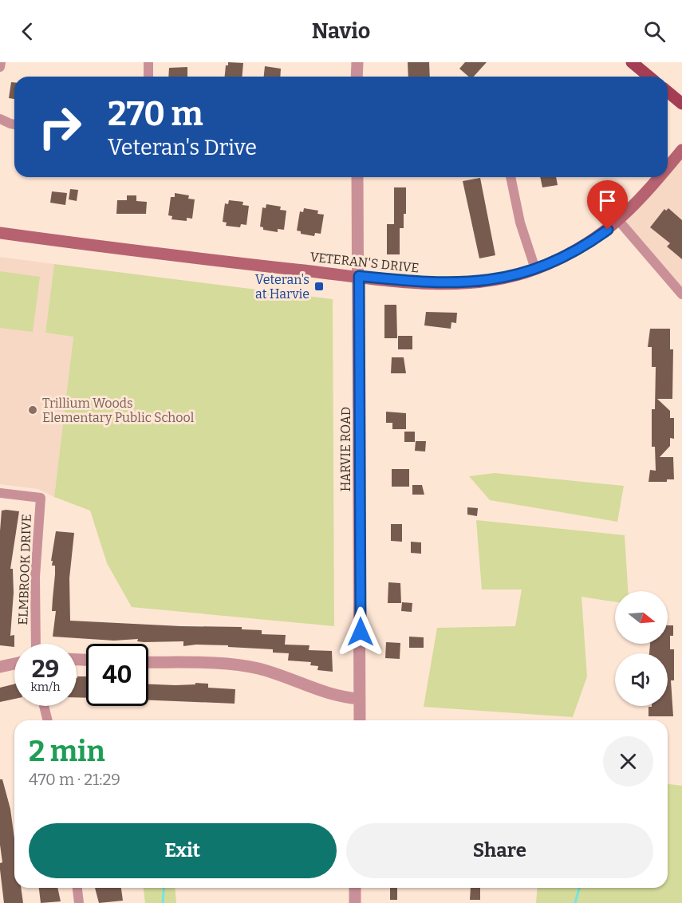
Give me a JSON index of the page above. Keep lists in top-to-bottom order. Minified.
{"streets":{"main road":["VETERAN'S DRIVE"],"street":["HARVIE ROAD","ELMBROOK DRIVE"]},"crossings":[["VETERAN'S DRIVE","HARVIE ROAD"]],"places":{"transit":["Veteran's at Harvie"],"other":["Trillium Woods Elementary Public School"]},"north":"right","page":{"header":"Navio","turn":["270 m","Veteran's Drive"],"speed":"29 km/h","limit":"40","heading":["2 min","470 m · 21:29"],"buttons":["Exit","Share"]}}
